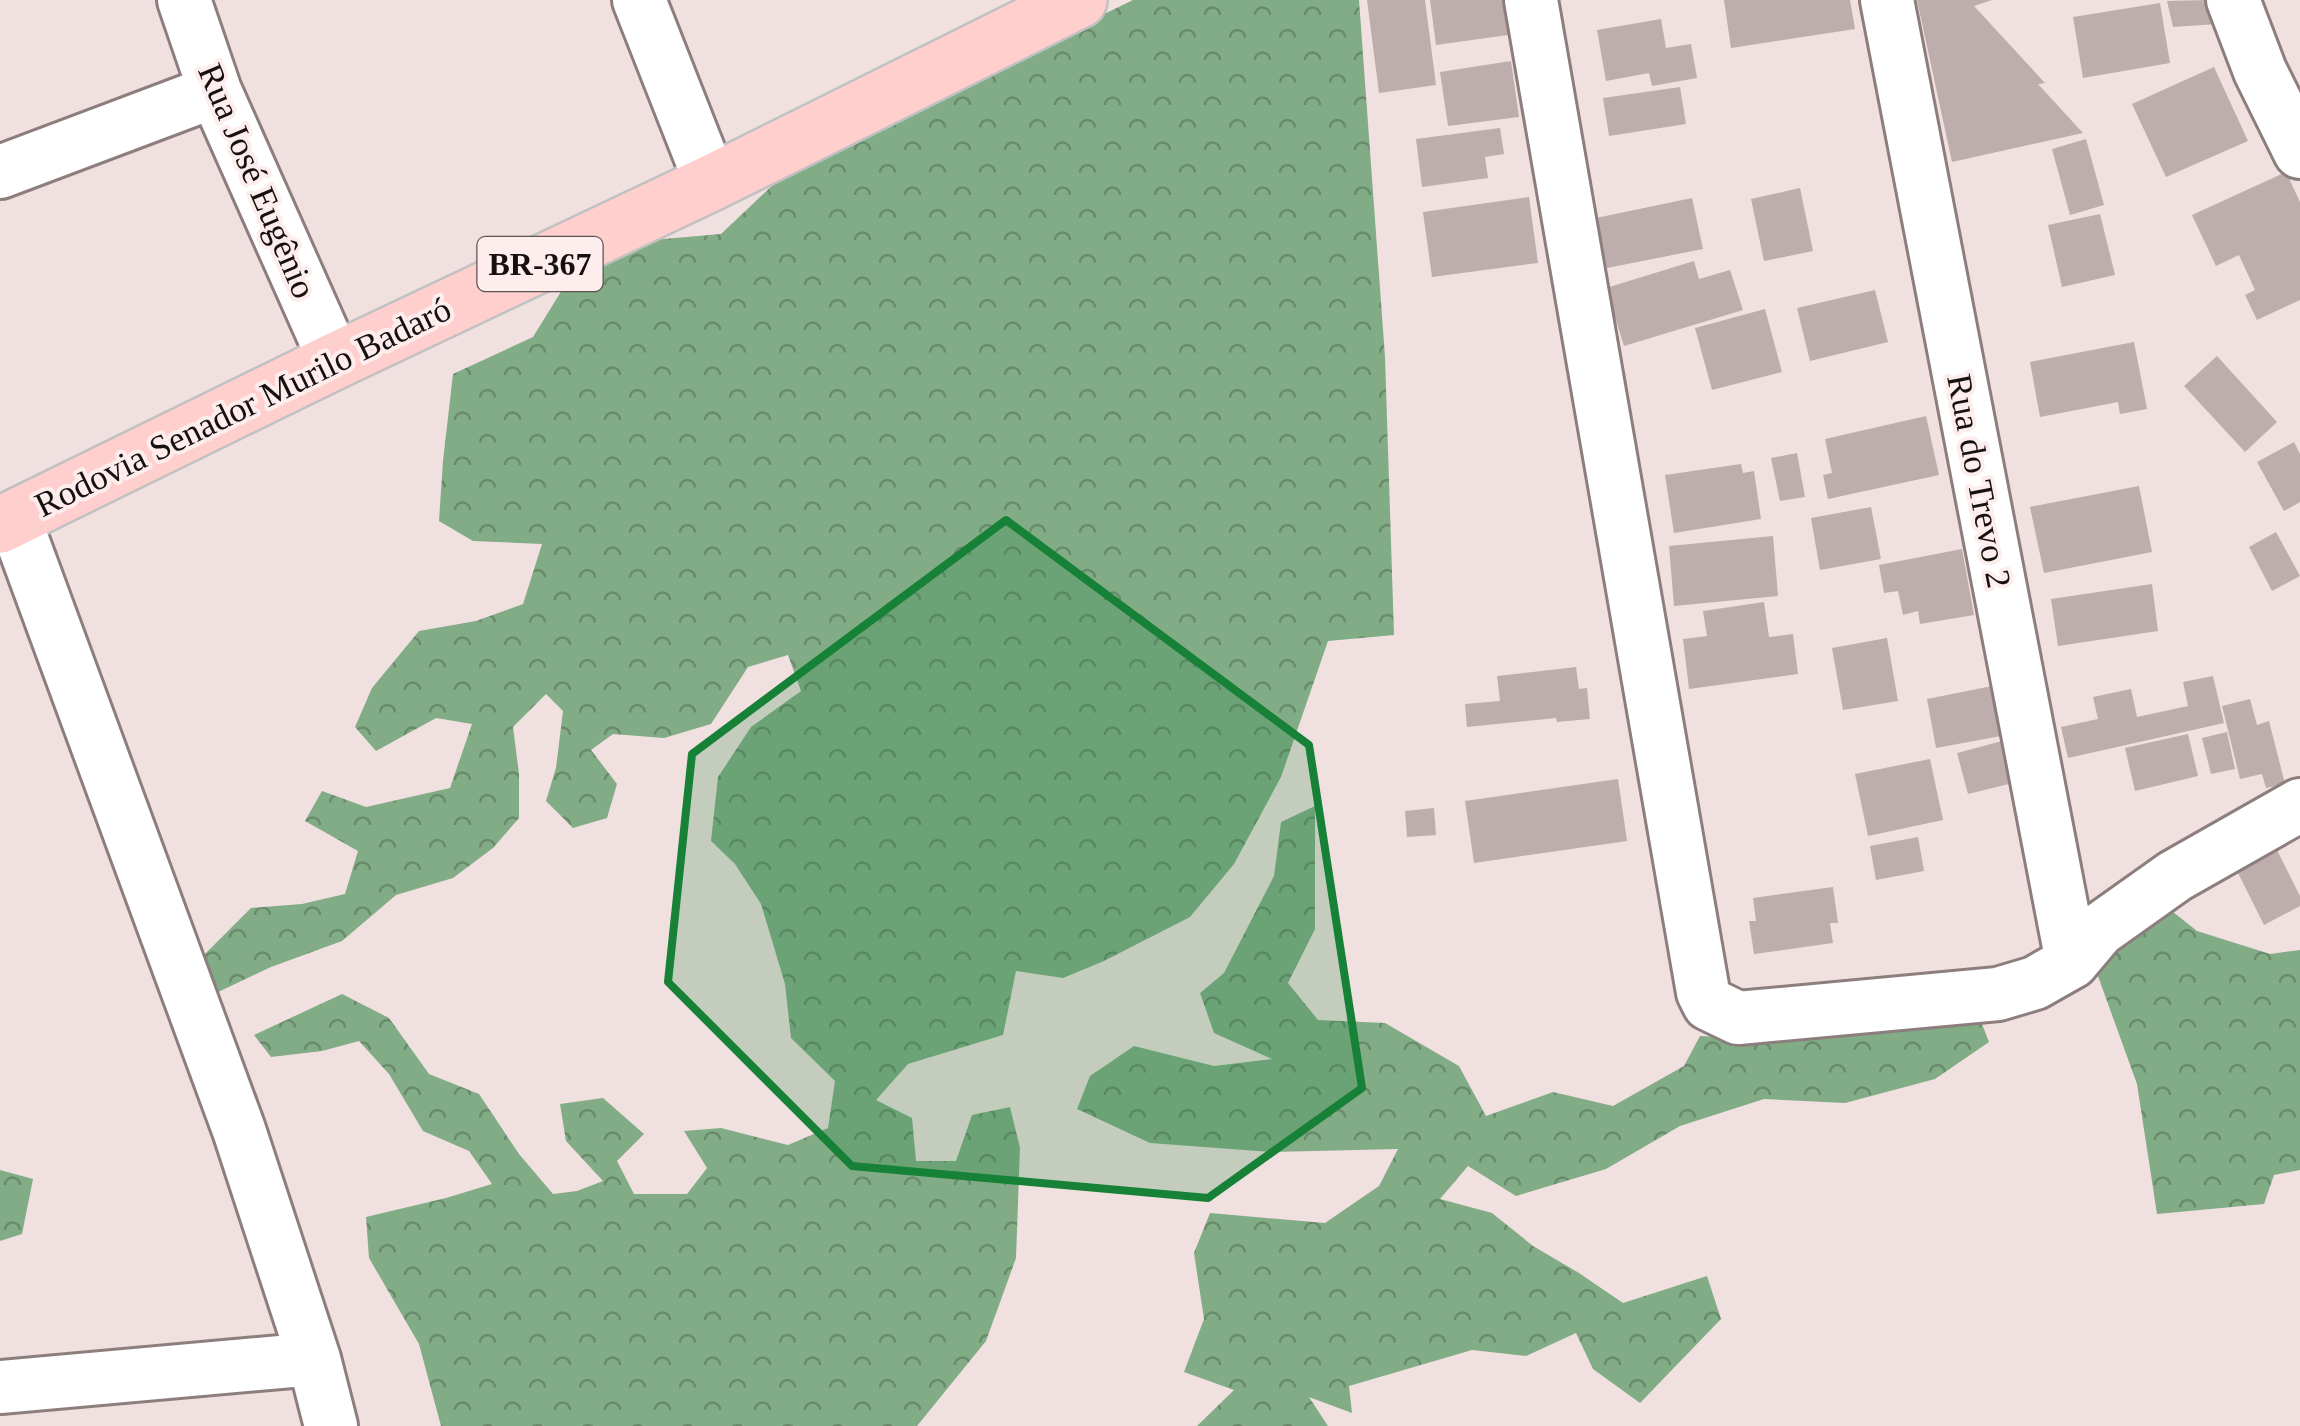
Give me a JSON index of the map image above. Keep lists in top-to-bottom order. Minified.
{"streets":{"main road":["BR-367","Rodovia Senador Murilo Badaró"],"street":["Rua José Eugênio","Rua do Trevo 2"]},"crossings":[["Rua José Eugênio","Rodovia Senador Murilo Badaró"]]}
